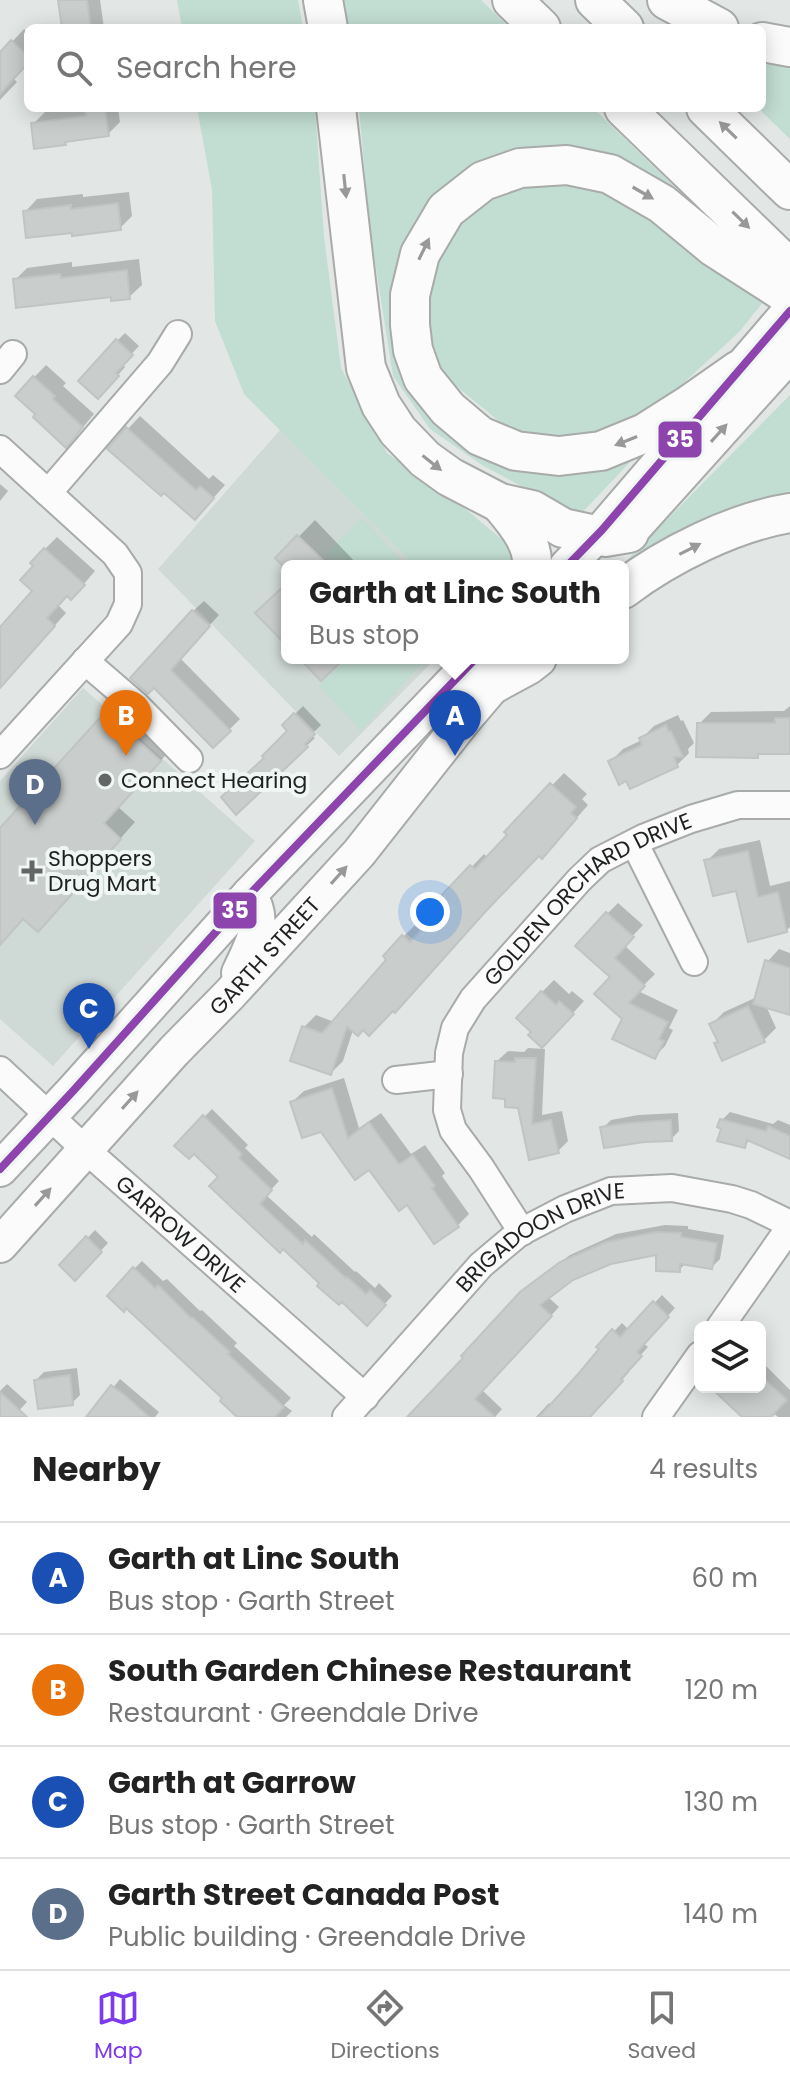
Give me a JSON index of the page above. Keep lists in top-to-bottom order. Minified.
{"streets":{"main road":["GARTH STREET"],"street":["GOLDEN ORCHARD DRIVE","GARROW DRIVE","BRIGADOON DRIVE"]},"crossings":[["GOLDEN ORCHARD DRIVE","BRIGADOON DRIVE"],["GARTH STREET","GARROW DRIVE"],["GARROW DRIVE","BRIGADOON DRIVE"]],"places":{"other":["Connect Hearing"],"health":["Shoppers Drug Mart"]},"lines":["transit line 35"],"page":{"search":"Search here","popup":["Garth at Linc South","Bus stop"],"pins":["A","B","D","C"],"heading":["Nearby","4 results"],"list":[{"mark":"A","name":"Garth at Linc South","note":"Bus stop · Garth Street","value":"60 m"},{"mark":"B","name":"South Garden Chinese Restaurant","note":"Restaurant · Greendale Drive","value":"120 m"},{"mark":"C","name":"Garth at Garrow","note":"Bus stop · Garth Street","value":"130 m"},{"mark":"D","name":"Garth Street Canada Post","note":"Public building · Greendale Drive","value":"140 m"}],"nav":["Map","Directions","Saved"]}}
